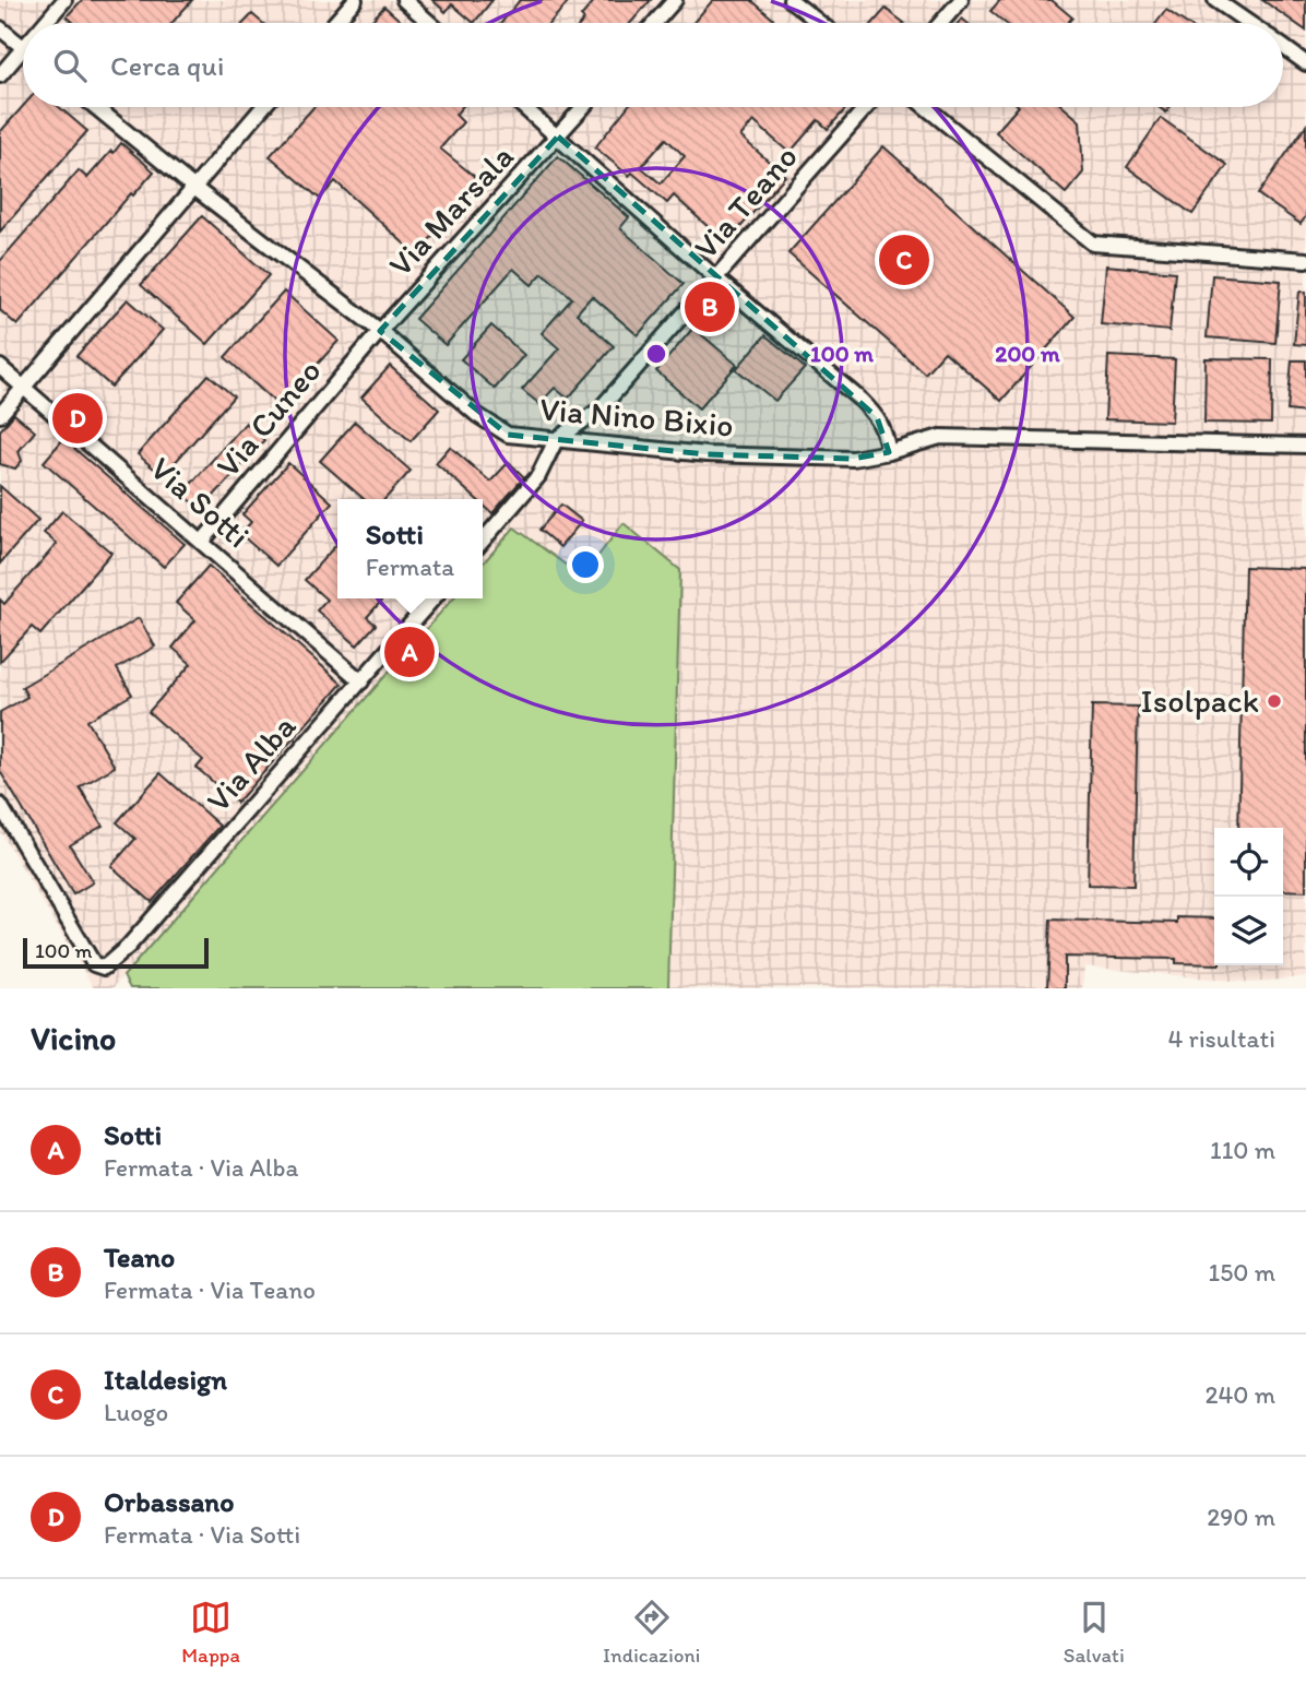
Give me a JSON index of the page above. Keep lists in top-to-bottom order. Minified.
{"streets":{"street":["Via Teano","Via Marsala","Via Nino Bixio","Via Cuneo","Via Sotti","Via Alba"]},"crossings":[["Via Teano","Via Nino Bixio"],["Via Marsala","Via Nino Bixio"],["Via Marsala","Via Cuneo"],["Via Nino Bixio","Via Cuneo"],["Via Cuneo","Via Sotti"],["Via Sotti","Via Alba"]],"places":["Isolpack"],"scale_bar":"100 m","page":{"search":"Cerca qui","pins":["C","B","D","A"],"popup":["Sotti","Fermata"],"scale":"100 m","heading":["Vicino","4 risultati"],"list":[{"mark":"A","name":"Sotti","note":"Fermata · Via Alba","value":"110 m"},{"mark":"B","name":"Teano","note":"Fermata · Via Teano","value":"150 m"},{"mark":"C","name":"Italdesign","note":"Luogo","value":"240 m"},{"mark":"D","name":"Orbassano","note":"Fermata · Via Sotti","value":"290 m"}],"nav":["Mappa","Indicazioni","Salvati"]},"rings":["100 m","200 m"]}
